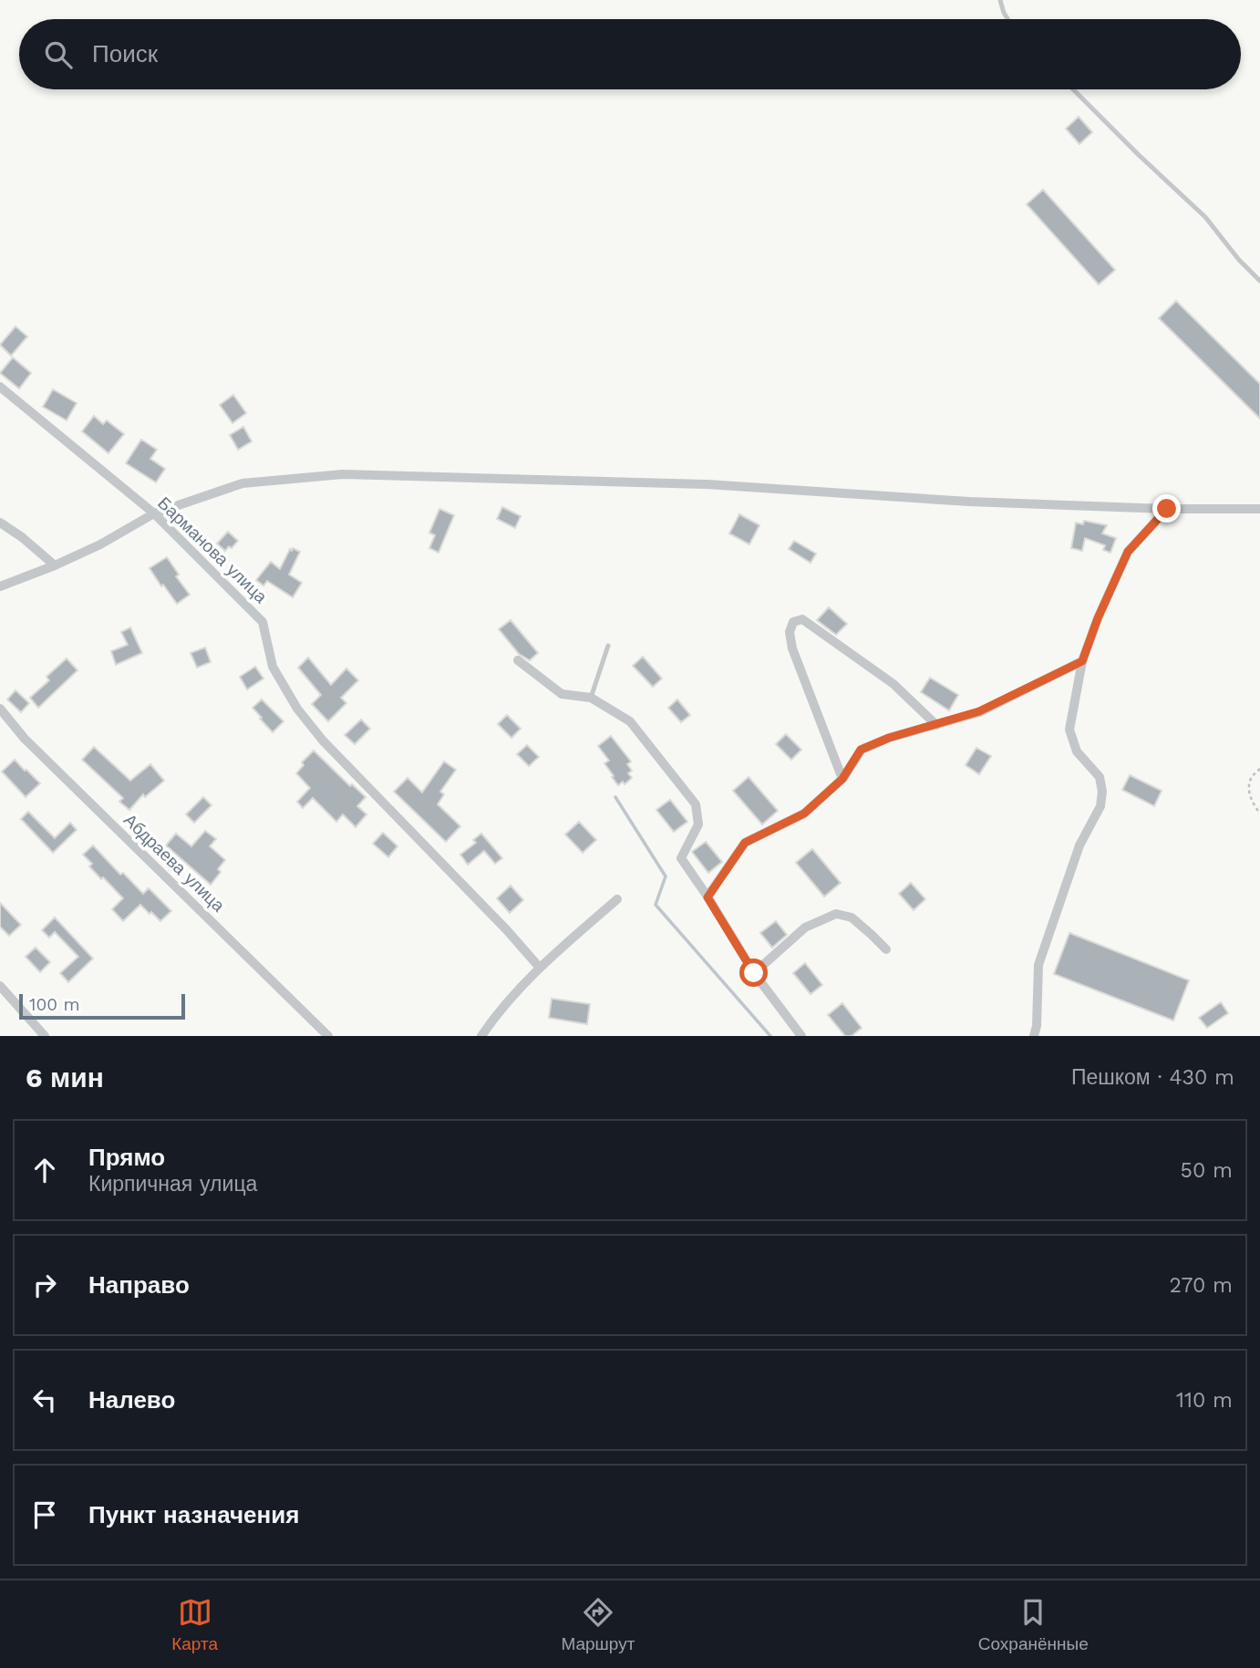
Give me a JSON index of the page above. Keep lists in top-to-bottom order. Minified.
{"streets":{"street":["Барманова улица","Абдраева улица"]},"scale_bar":"100 m","page":{"search":"Поиск","scale":"100 m","heading":["6 мин","Пешком · 430 m"],"list":[["Прямо","Кирпичная улица","50 m"],["Направо","270 m"],["Налево","110 m"],"Пункт назначения"],"nav":["Карта","Маршрут","Сохранённые"]}}
